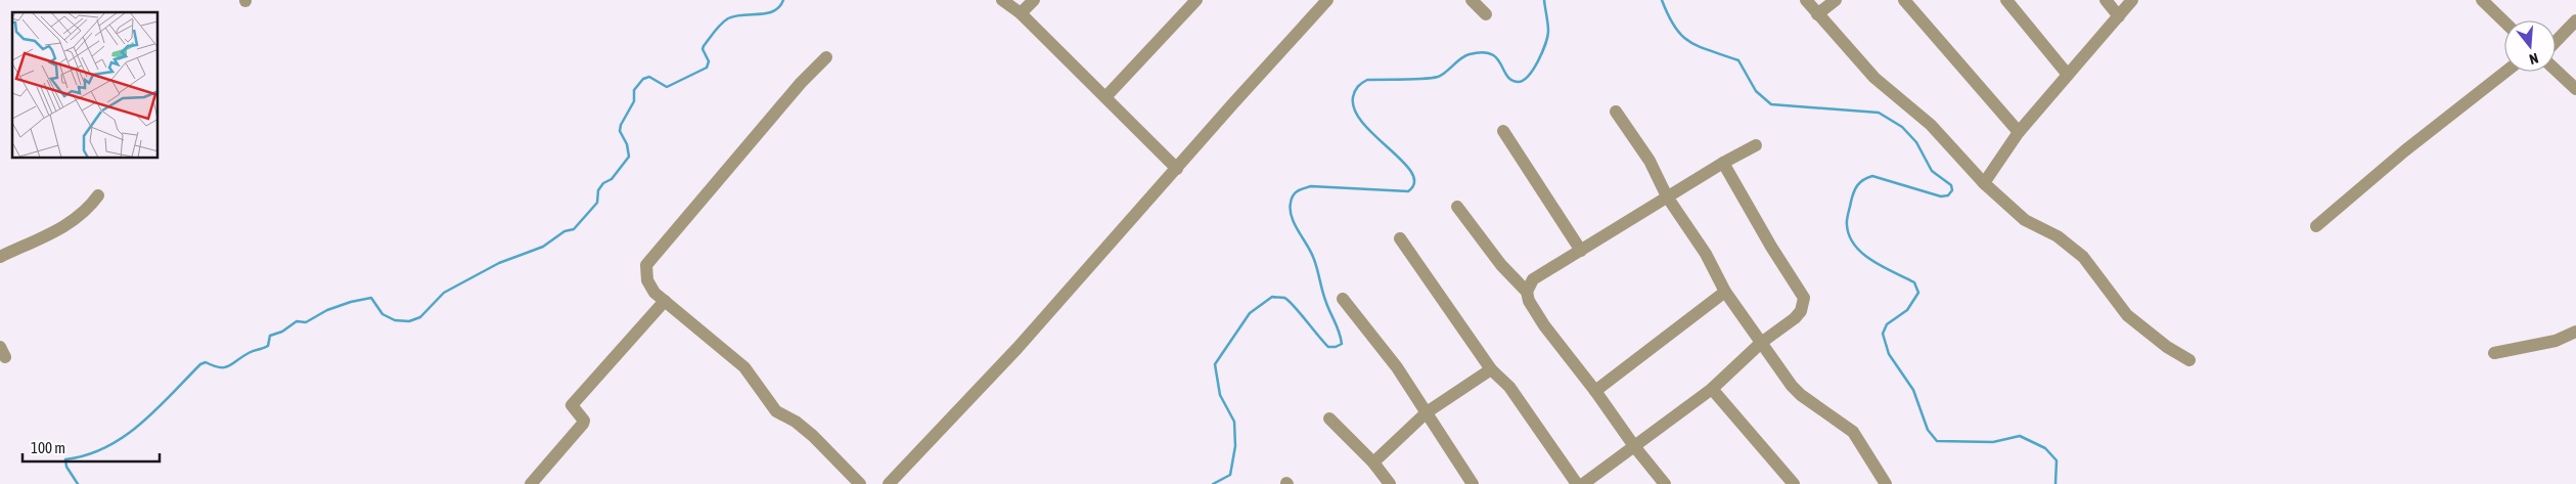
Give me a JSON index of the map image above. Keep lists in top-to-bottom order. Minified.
{"scale_bar":"100 m","north":"bottom"}
